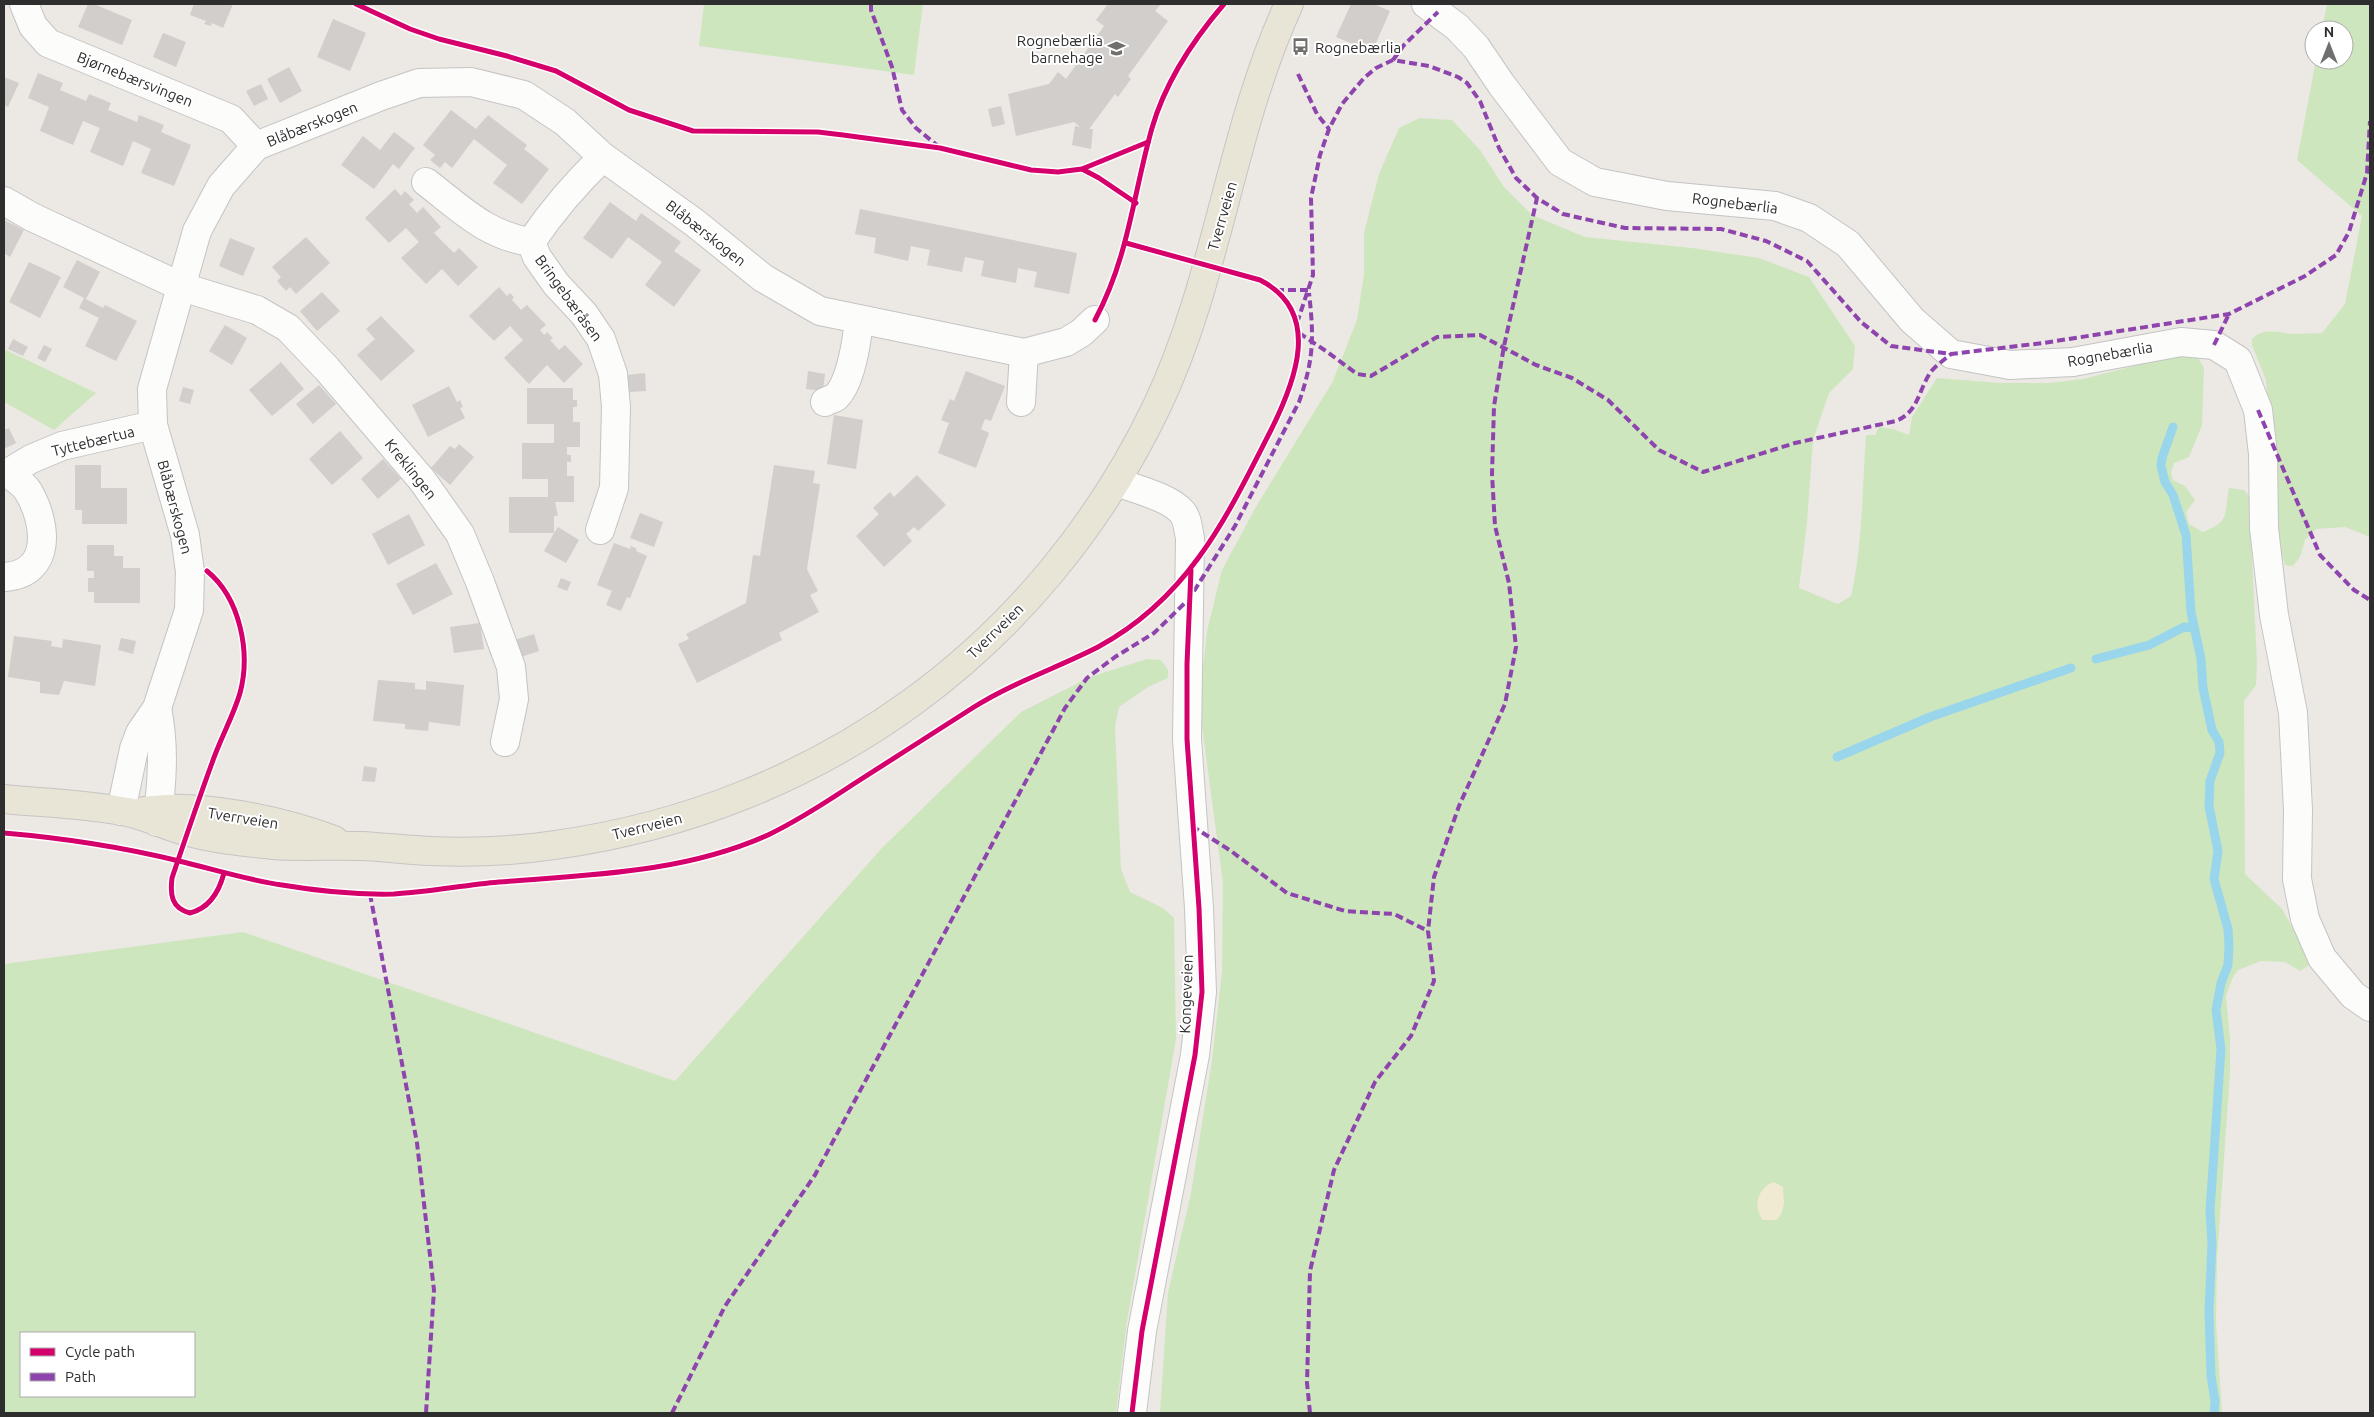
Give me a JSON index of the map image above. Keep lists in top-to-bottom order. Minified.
{"streets":{"main road":["Tverrveien"],"street":["Bjørnebærsvingen","Blåbærskogen","Rognebærlia","Bringebæråsen","Tyttebærtua","Kreklingen","Kongeveien"]},"crossings":[["Bjørnebærsvingen","Blåbærskogen"],["Blåbærskogen","Tverrveien"],["Blåbærskogen","Bringebæråsen"],["Blåbærskogen","Tyttebærtua"],["Blåbærskogen","Kreklingen"],["Tverrveien","Kongeveien"]],"places":{"bus stop":["Rognebærlia"],"school or university":["Rognebærlia barnehage"]},"legend":["Cycle path","Path"],"north":"top"}
